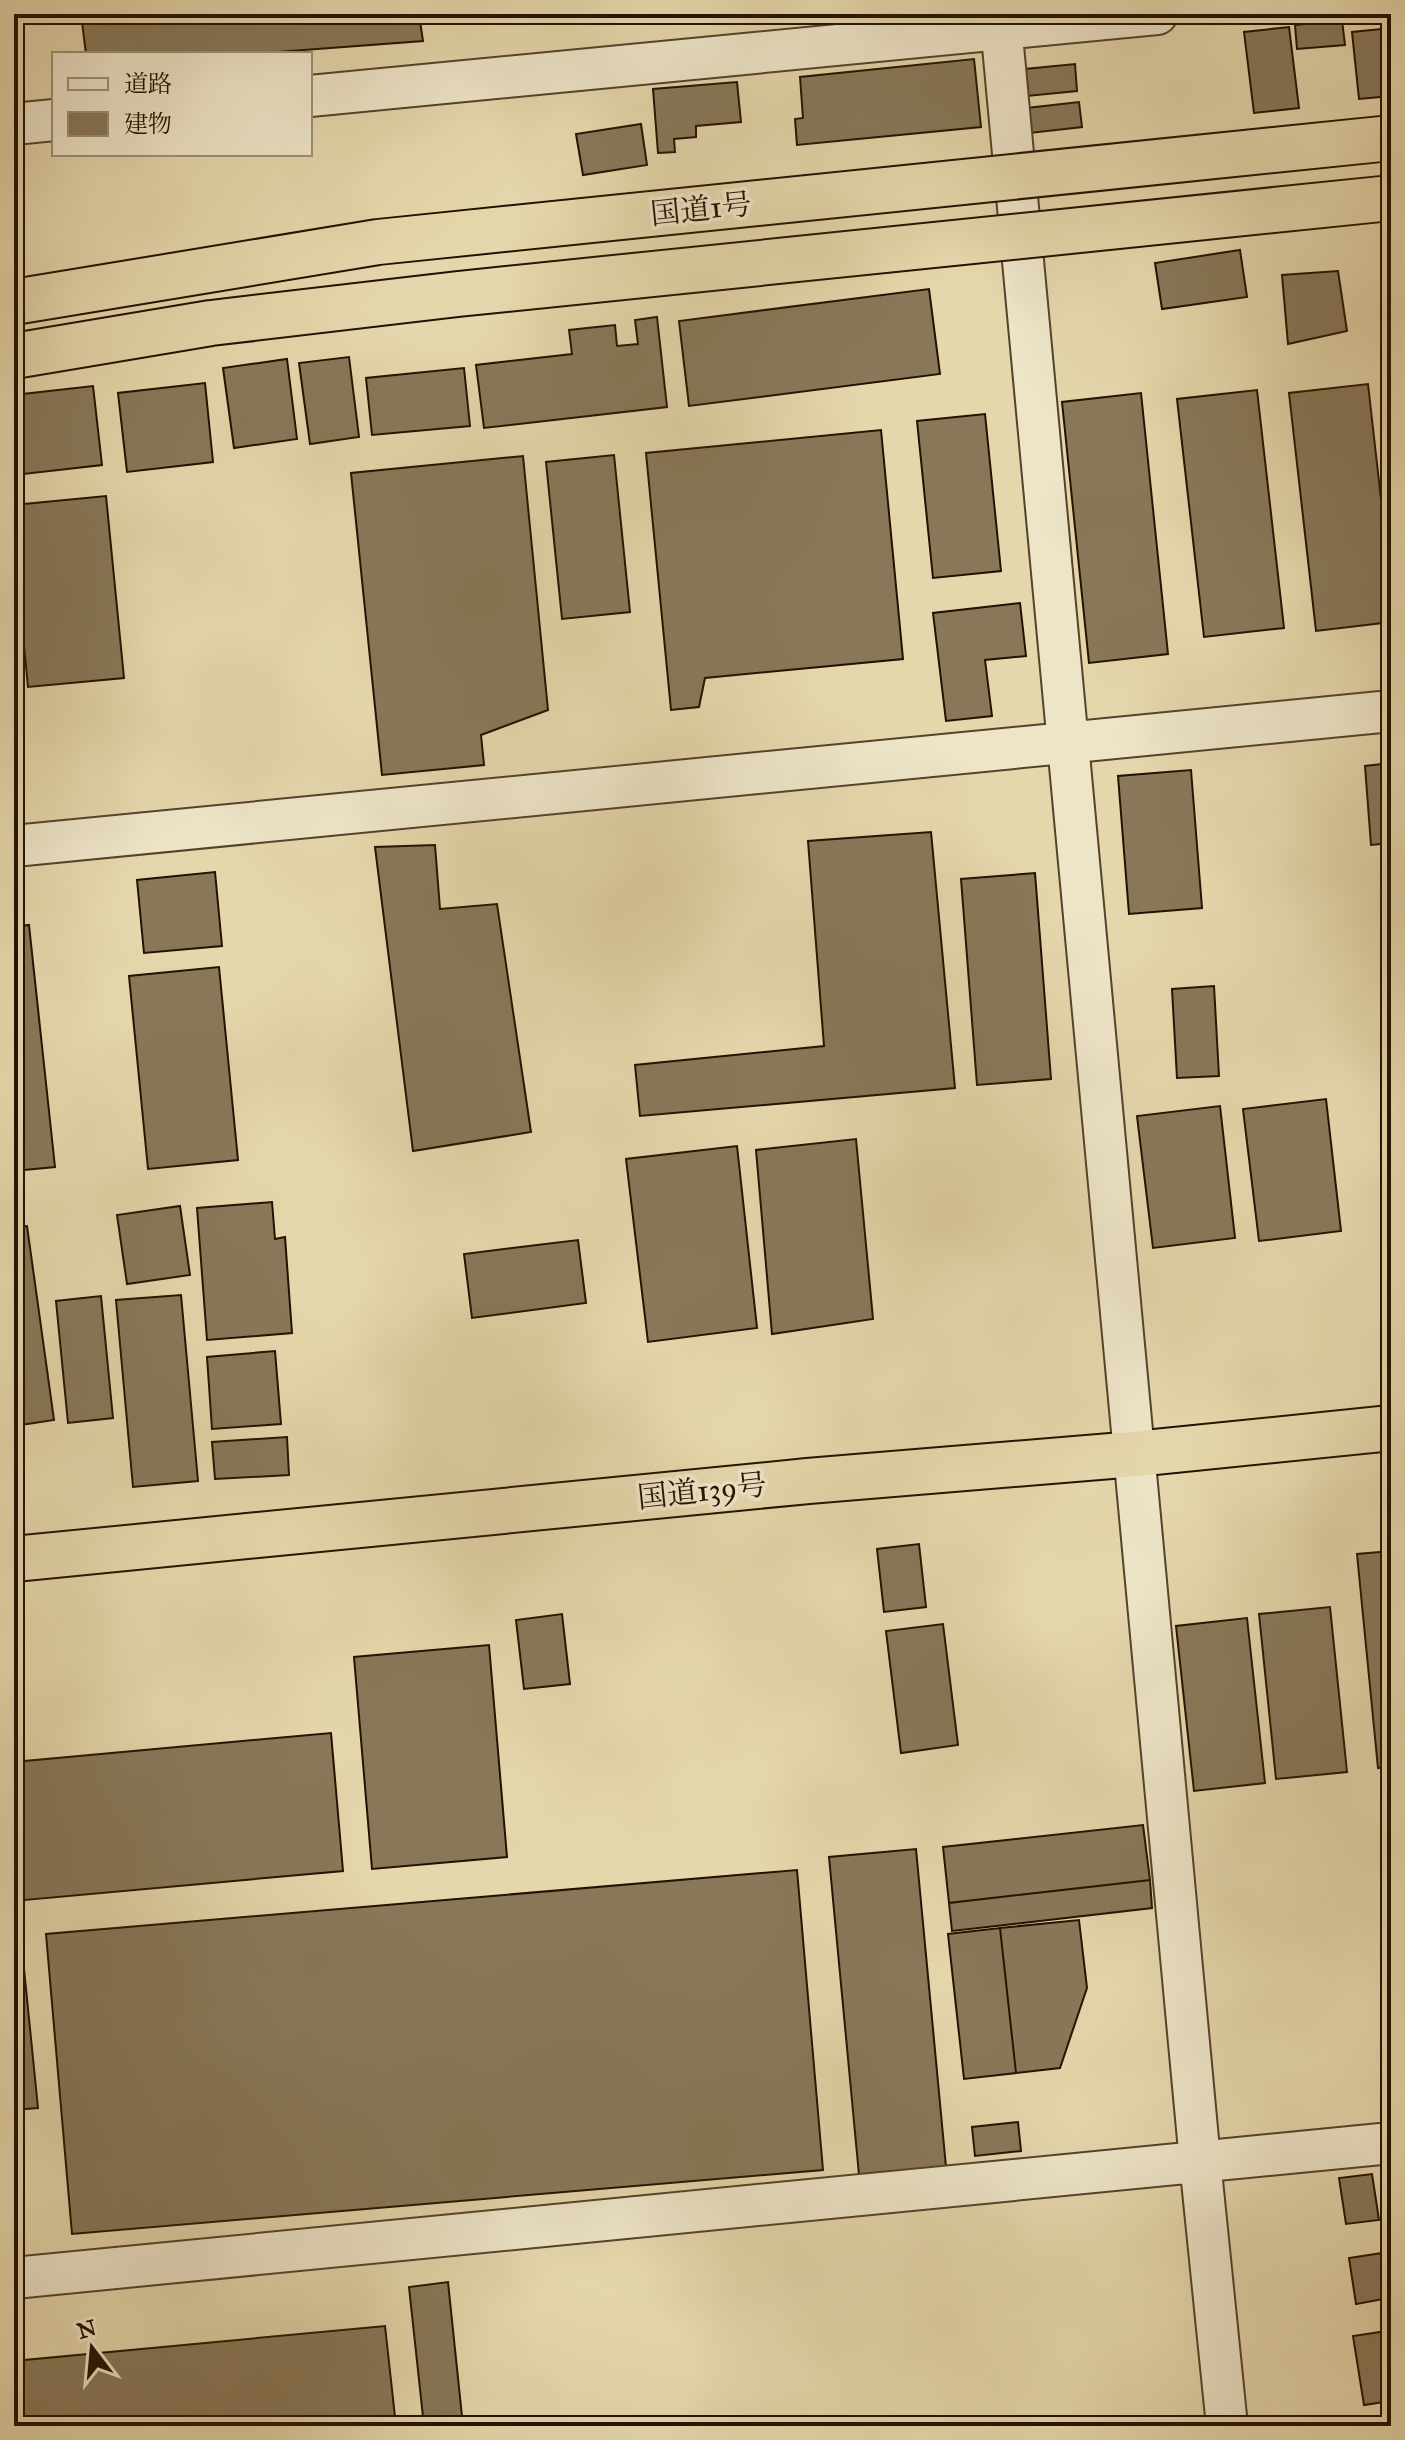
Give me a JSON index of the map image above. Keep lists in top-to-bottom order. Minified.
{"streets":{"highway":["国道1号","国道139号"]},"legend":["道路","建物"],"north":"top"}
